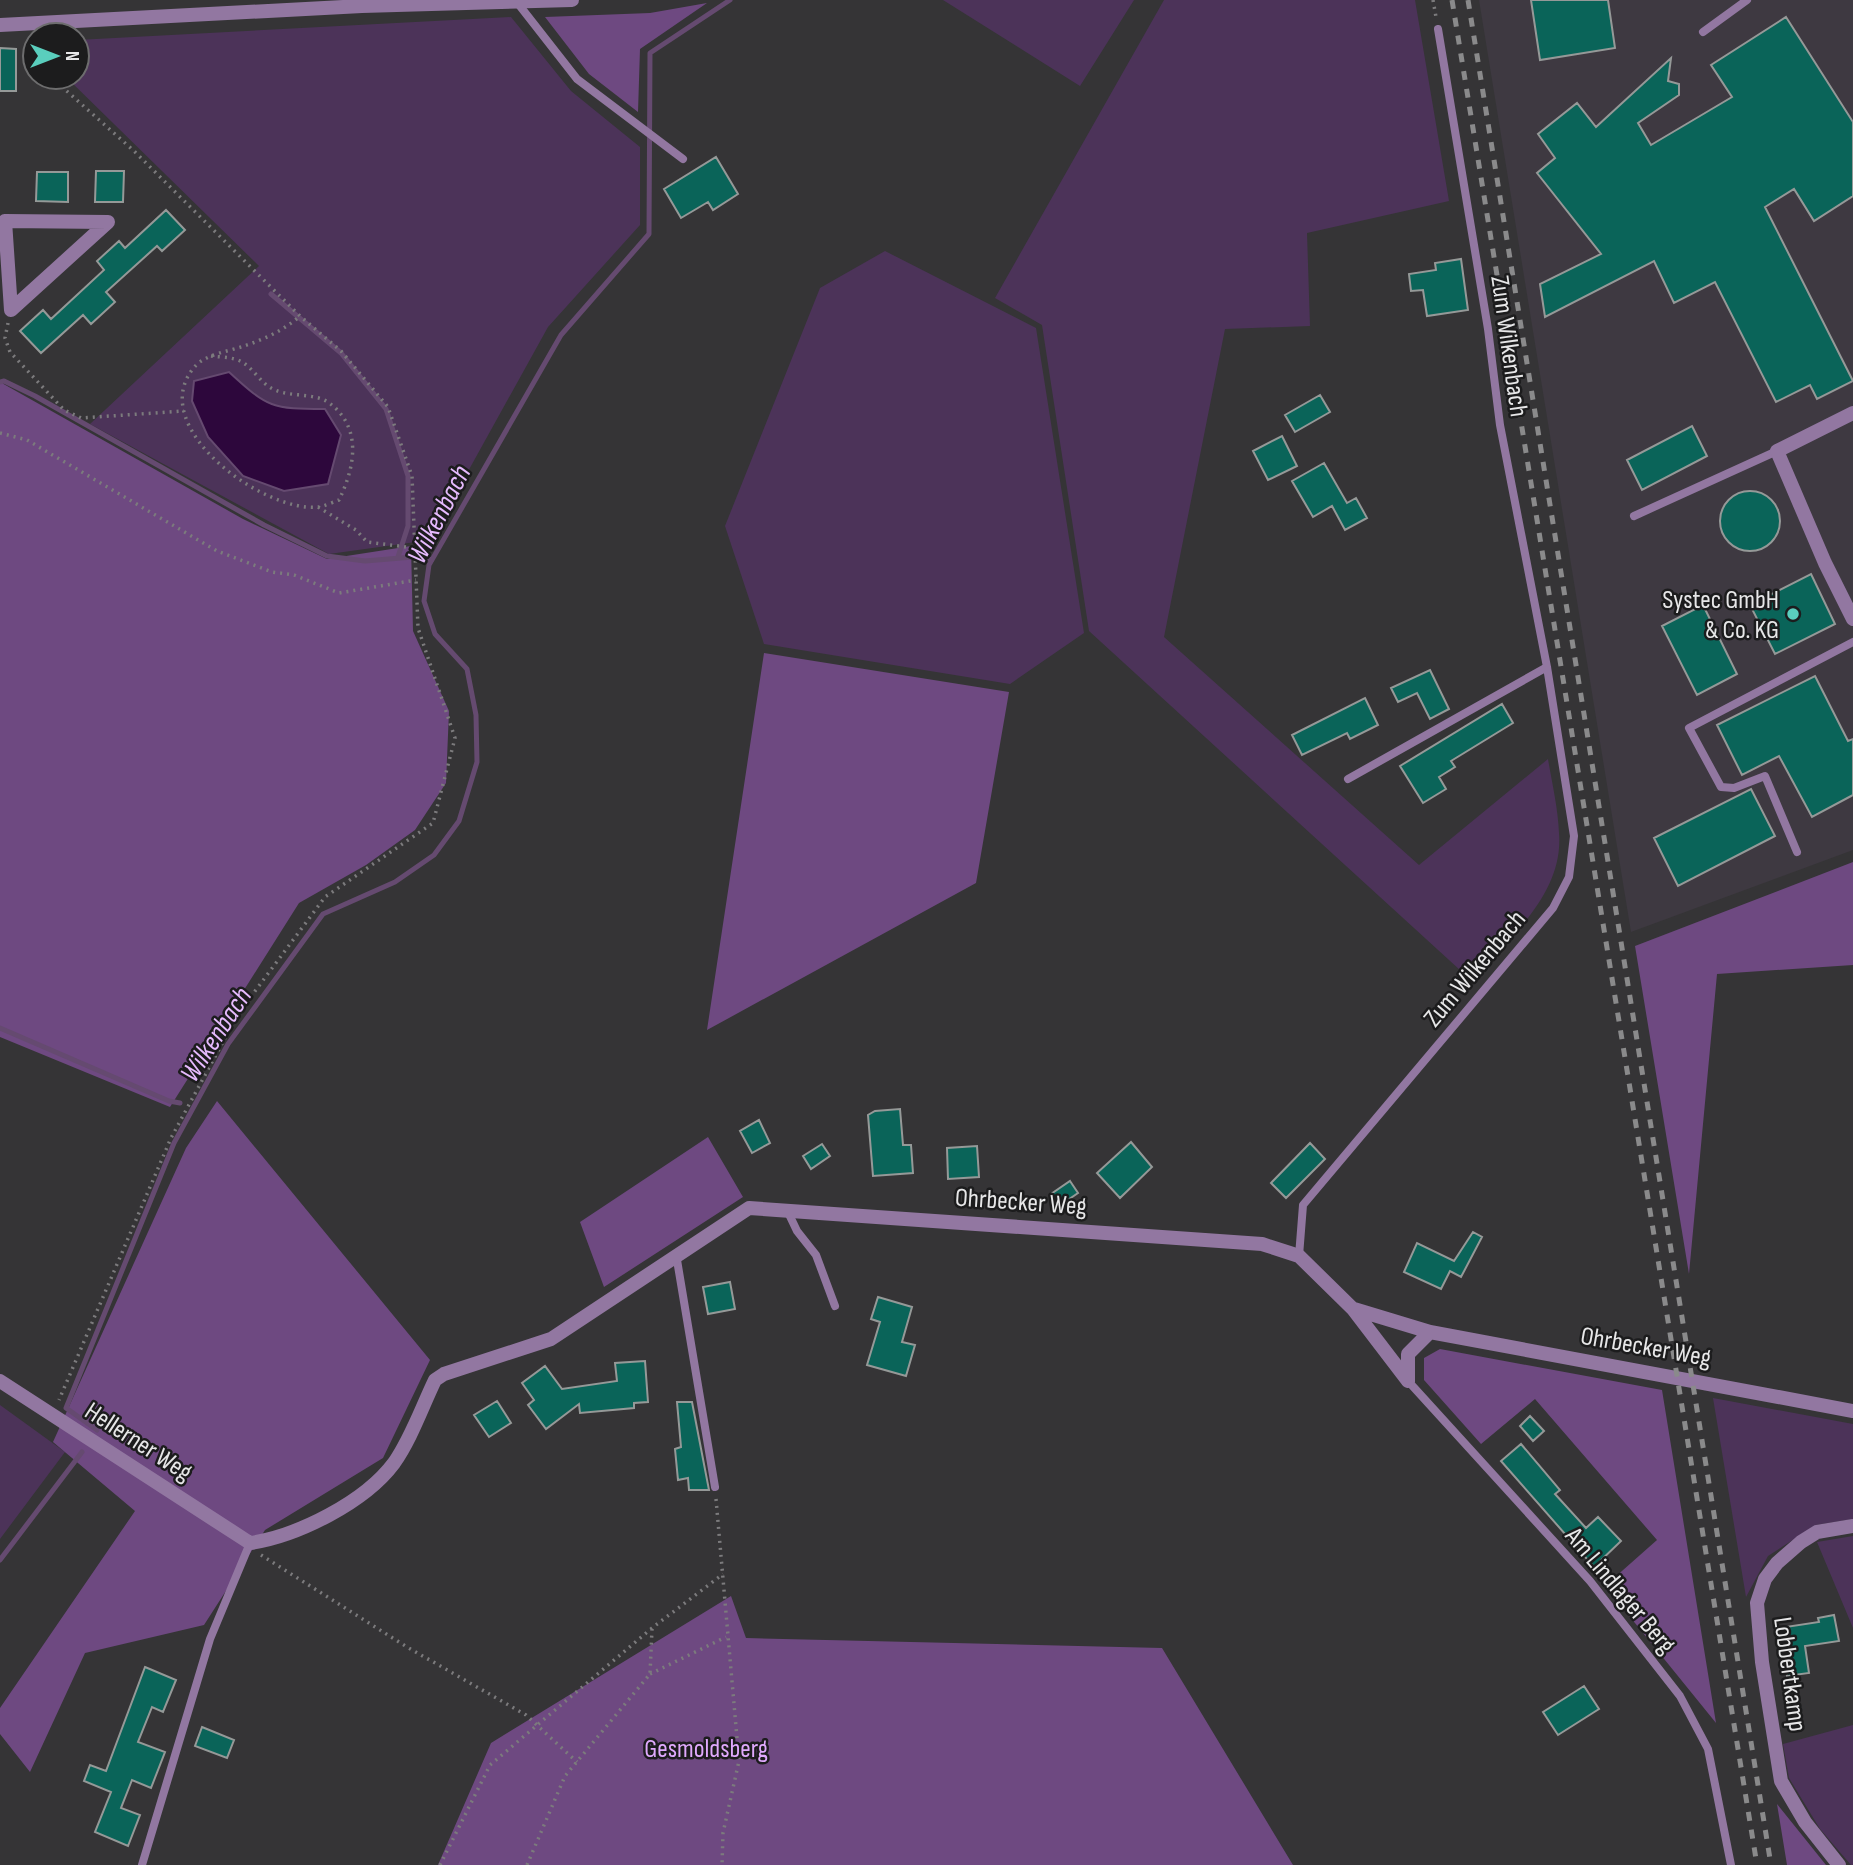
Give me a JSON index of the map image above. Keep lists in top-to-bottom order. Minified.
{"streets":{"street":["Ohrbecker Weg","Hellerner Weg","Lobbertkamp"],"lane":["Zum Wilkenbach","Am Lindlager Berg"]},"crossings":[["Zum Wilkenbach","Ohrbecker Weg"],["Ohrbecker Weg","Hellerner Weg"],["Ohrbecker Weg","Am Lindlager Berg"]],"water":["Wilkenbach"],"parks":["Gesmoldsberg"],"places":["Systec GmbH & Co. KG"],"north":"right"}
